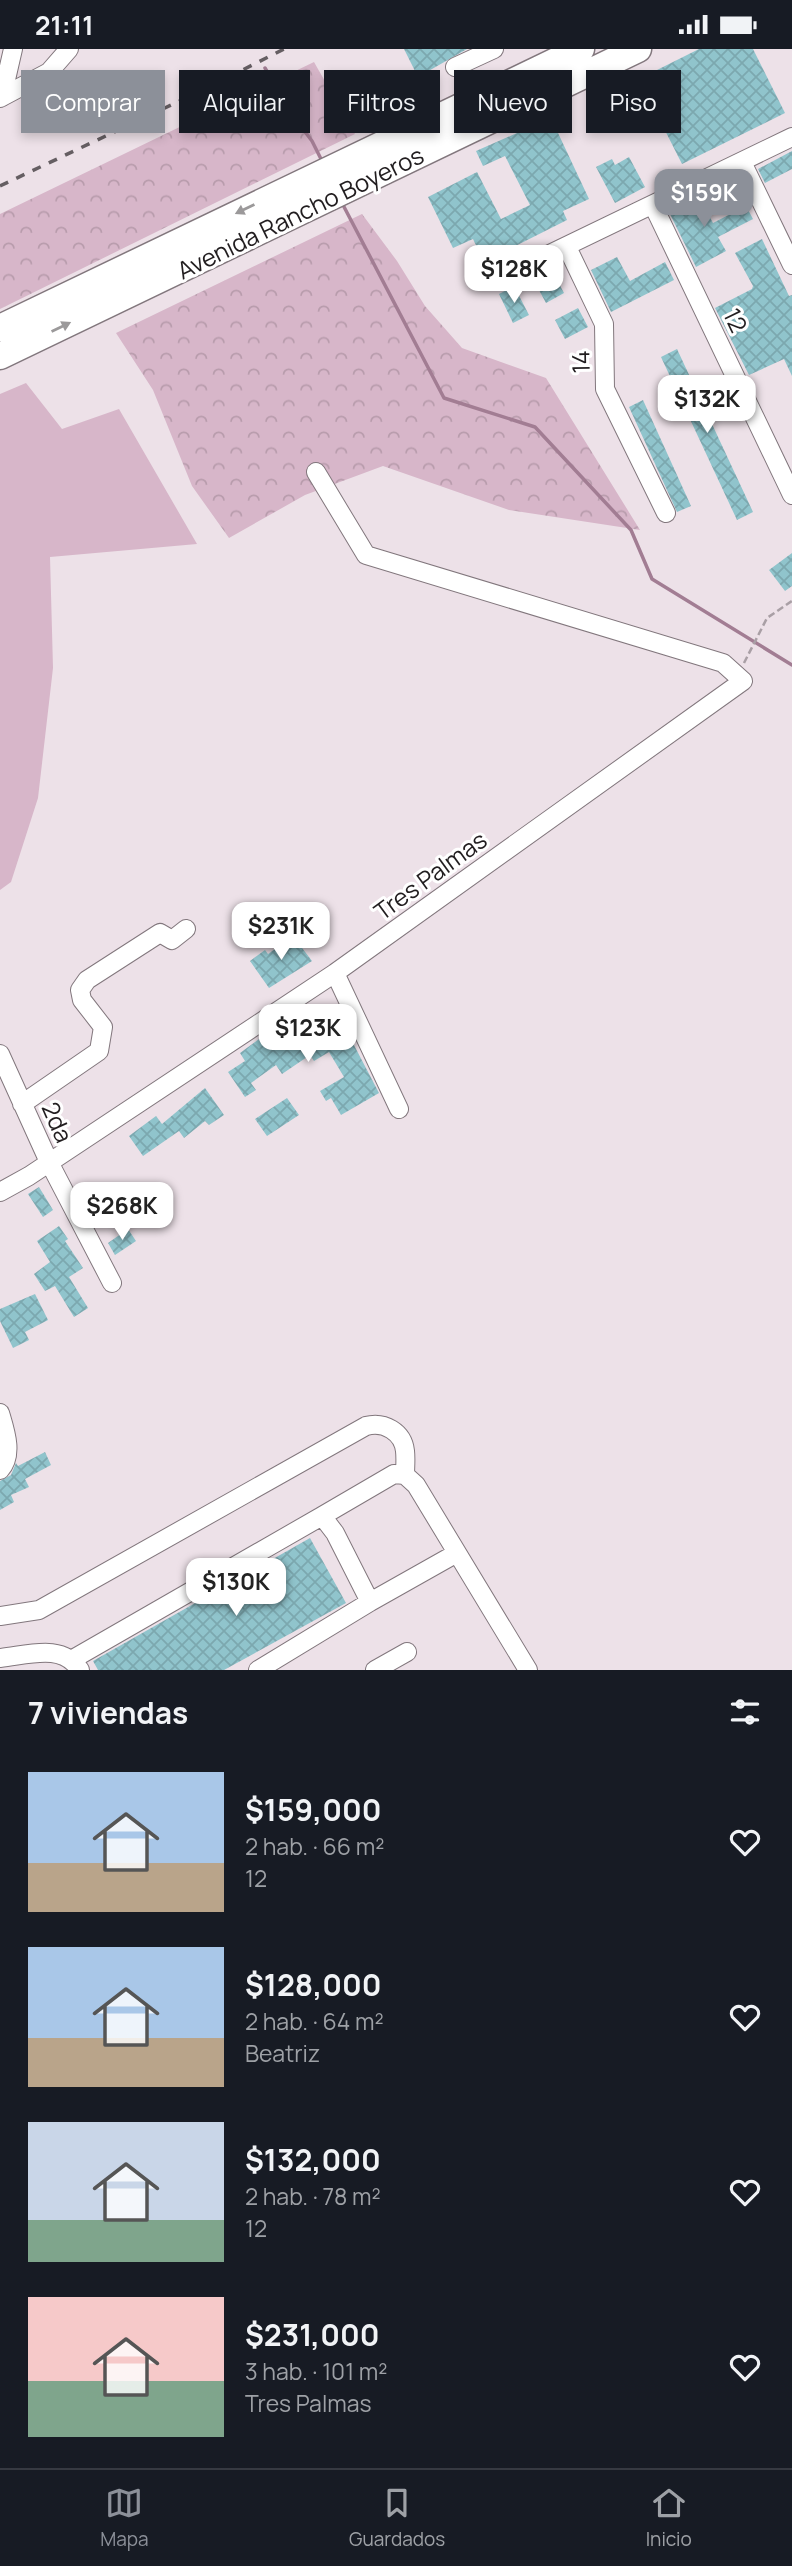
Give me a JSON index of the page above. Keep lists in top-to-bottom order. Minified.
{"streets":{"highway":["Avenida Rancho Boyeros"],"street":["12","14","Tres Palmas","2da"]},"crossings":[["Tres Palmas","2da"]],"page":{"status":"21:11","chip":["Comprar","Alquilar","Filtros","Nuevo","Piso"],"price":["$159K","$128K","$132K","$231K","$123K","$268K","$130K"],"heading":"7 viviendas","list":[{"name":"$159,000","note":"2 hab. · 66 m² · 12"},{"name":"$128,000","note":"2 hab. · 64 m² · Beatriz"},{"name":"$132,000","note":"2 hab. · 78 m² · 12"},{"name":"$231,000","note":"3 hab. · 101 m² · Tres Palmas"}],"tabs":["Mapa","Guardados","Inicio"]}}
